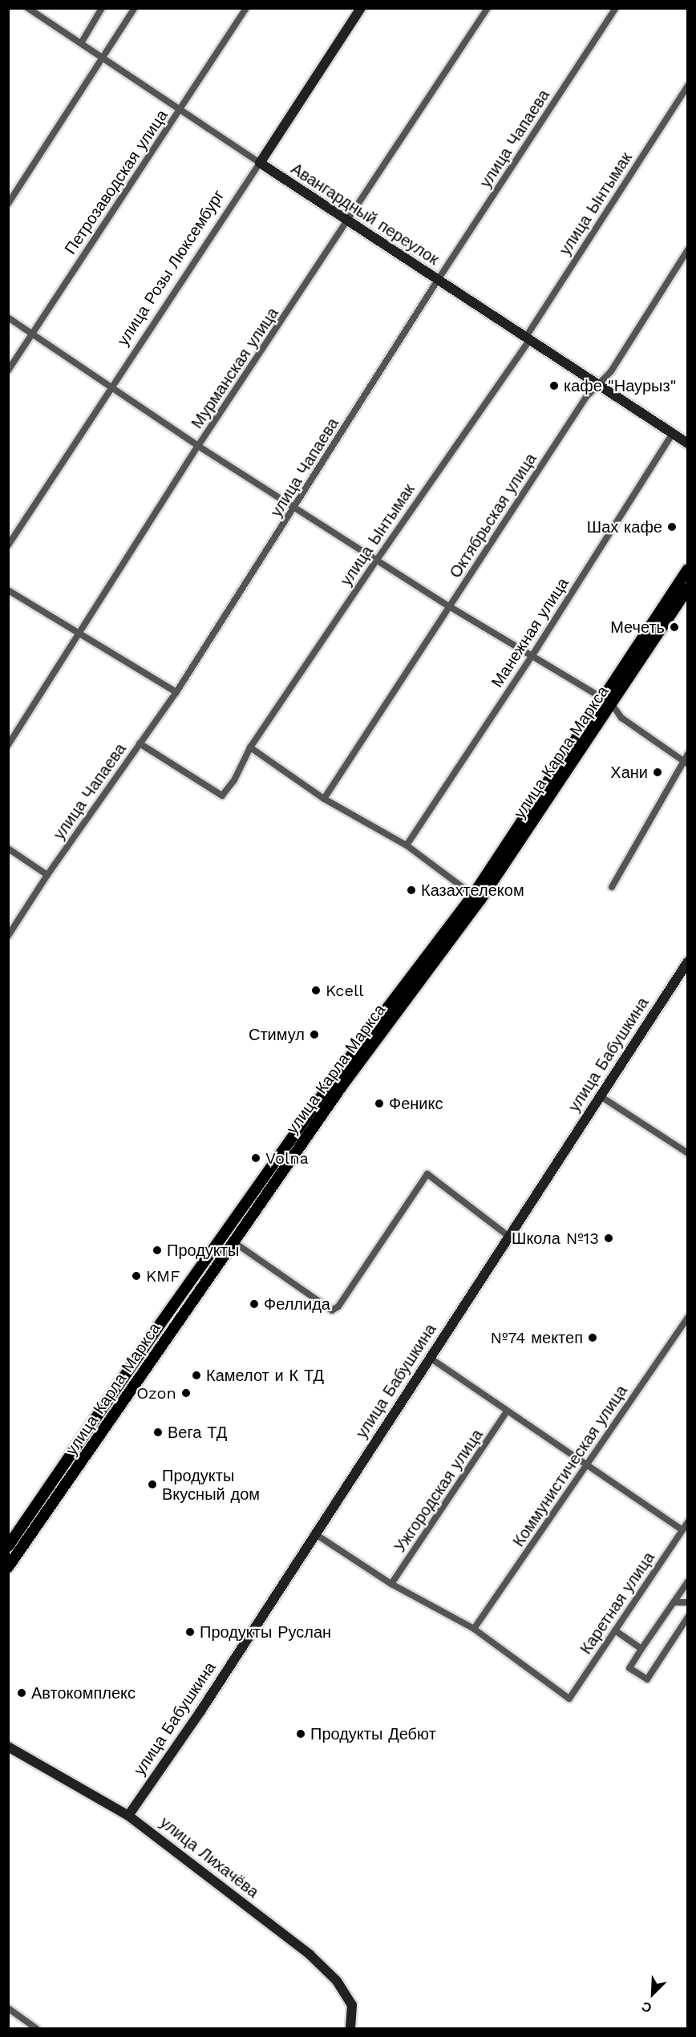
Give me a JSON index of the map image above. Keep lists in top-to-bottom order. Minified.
{"streets":{"main road":["улица Карла Маркса"],"street":["улица Чапаева","Петрозаводская улица","улица Ынтымак","Авангардный переулок","улица Розы Люксембург","Мурманская улица","Октябрьская улица","Манежная улица","улица Бабушкина","Коммунистическая улица","Ужгородская улица","Каретная улица","улица Лихачёва"]},"crossings":[["улица Чапаева","улица Ынтымак"],["улица Чапаева","Авангардный переулок"],["Петрозаводская улица","Авангардный переулок"],["улица Ынтымак","Авангардный переулок"],["Авангардный переулок","улица Розы Люксембург"],["Авангардный переулок","Мурманская улица"],["Авангардный переулок","Октябрьская улица"],["Авангардный переулок","Манежная улица"],["улица Бабушкина","улица Лихачёва"],["Коммунистическая улица","Каретная улица"]],"places":["кафе \"Наурыз\"","Шах кафе","Мечеть","Хани","Казахтелеком","Kcell","Стимул","Феникс","Volna","Школа №13","Продукты","KMF","Феллида","№74 мектеп","Камелот и К ТД","Ozon","Вега ТД","Продукты Вкусный дом","Продукты Руслан","Автокомплекс","Продукты Дебют"],"north":"bottom left"}
